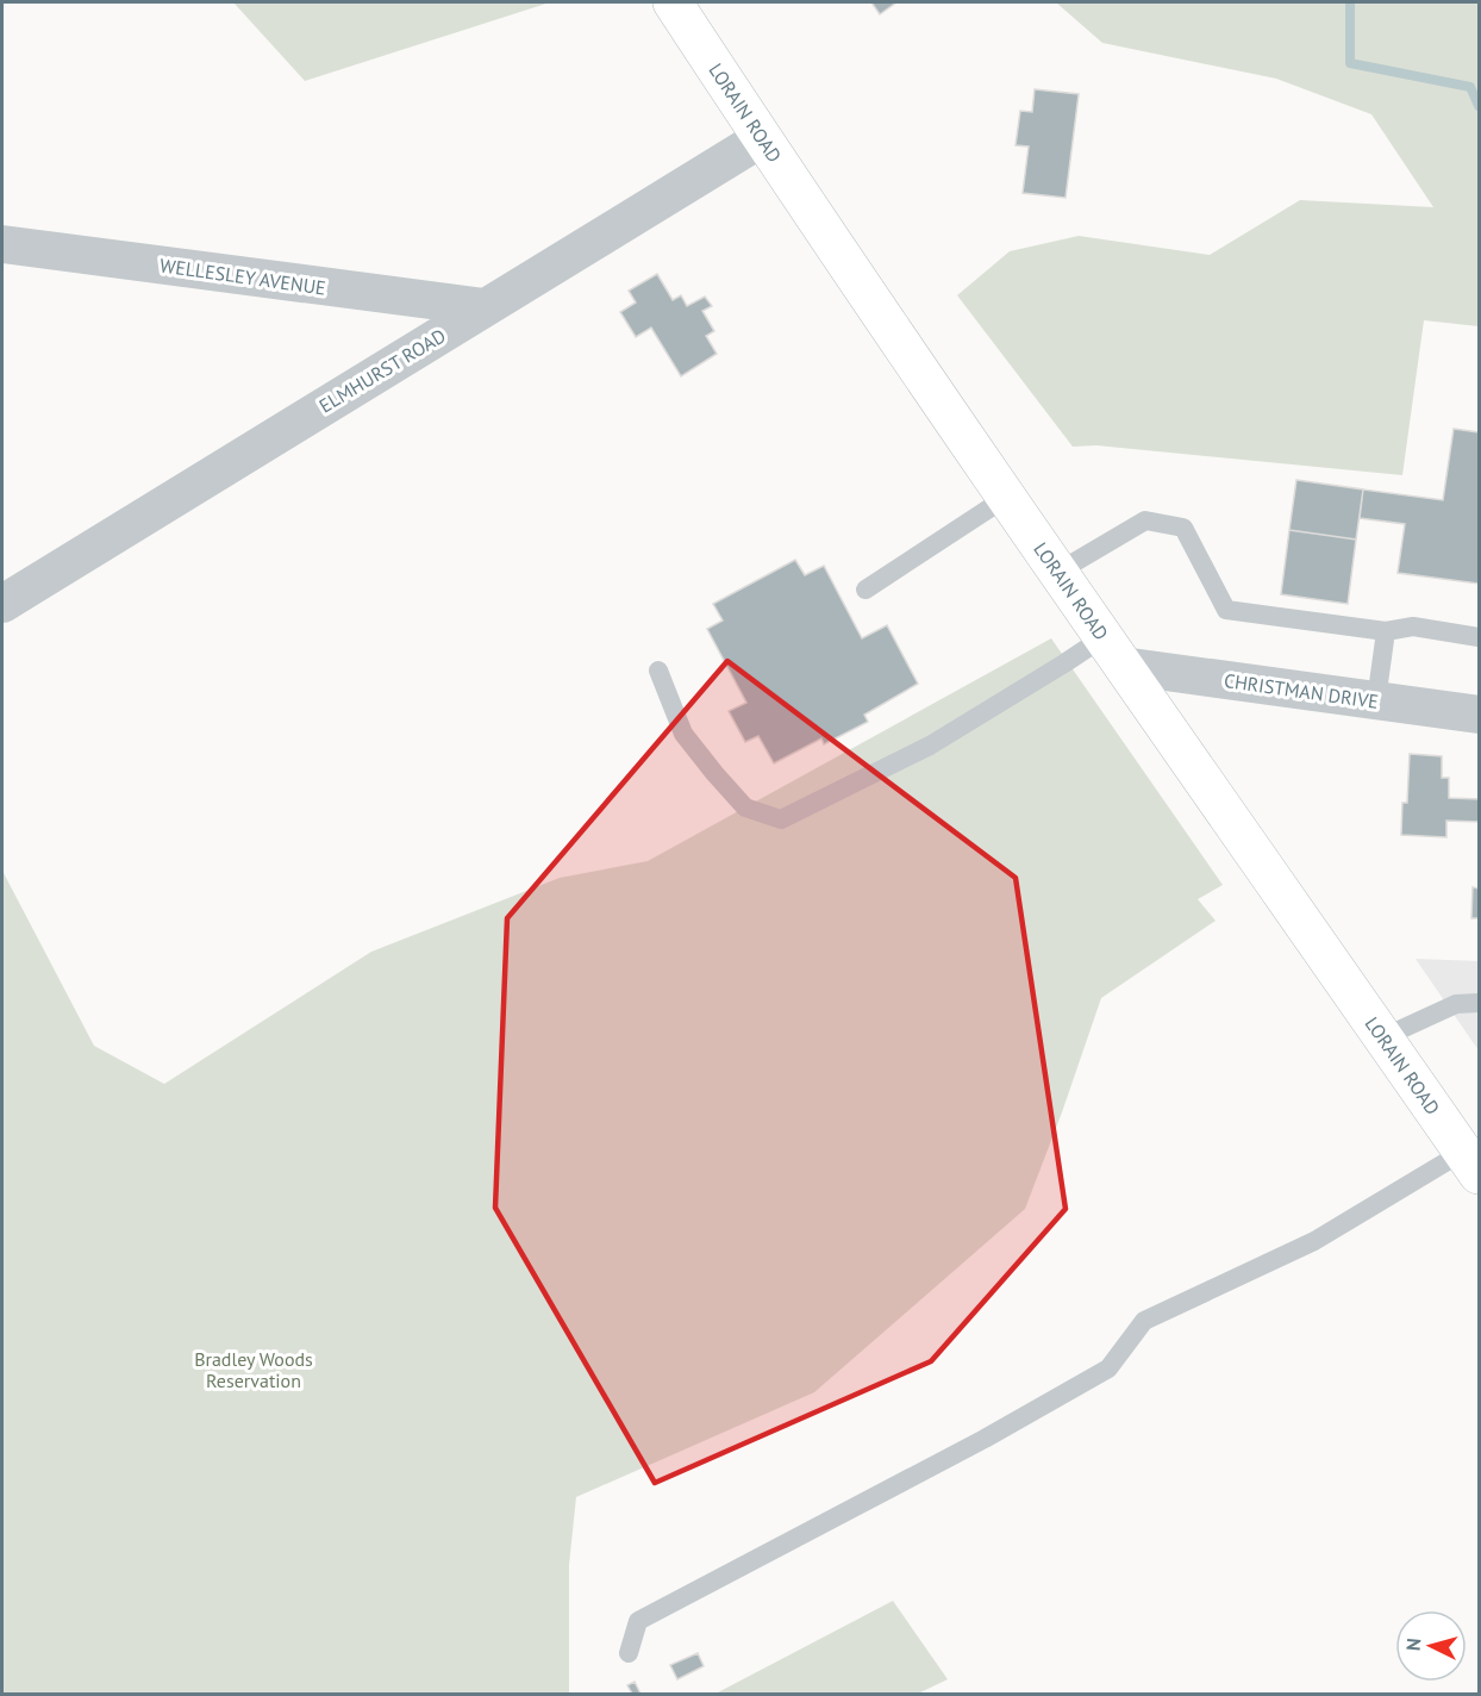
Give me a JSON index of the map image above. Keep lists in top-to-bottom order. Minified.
{"streets":{"main road":["LORAIN ROAD"],"street":["WELLESLEY AVENUE","ELMHURST ROAD","CHRISTMAN DRIVE"]},"crossings":[["LORAIN ROAD","ELMHURST ROAD"],["LORAIN ROAD","CHRISTMAN DRIVE"],["WELLESLEY AVENUE","ELMHURST ROAD"]],"parks":["Bradley Woods Reservation"],"north":"left"}
